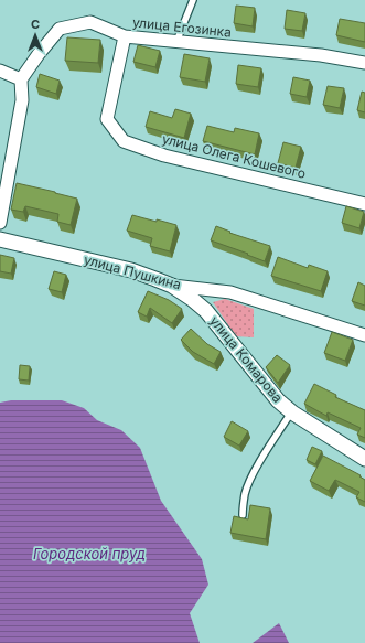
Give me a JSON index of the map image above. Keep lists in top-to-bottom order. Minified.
{"streets":{"street":["улица Егозинка","улица Олега Кошевого","улица Пушкина","улица Комарова"]},"crossings":[["улица Егозинка","улица Олега Кошевого"],["улица Пушкина","улица Комарова"]],"water":["Городской пруд"],"north":"top"}
